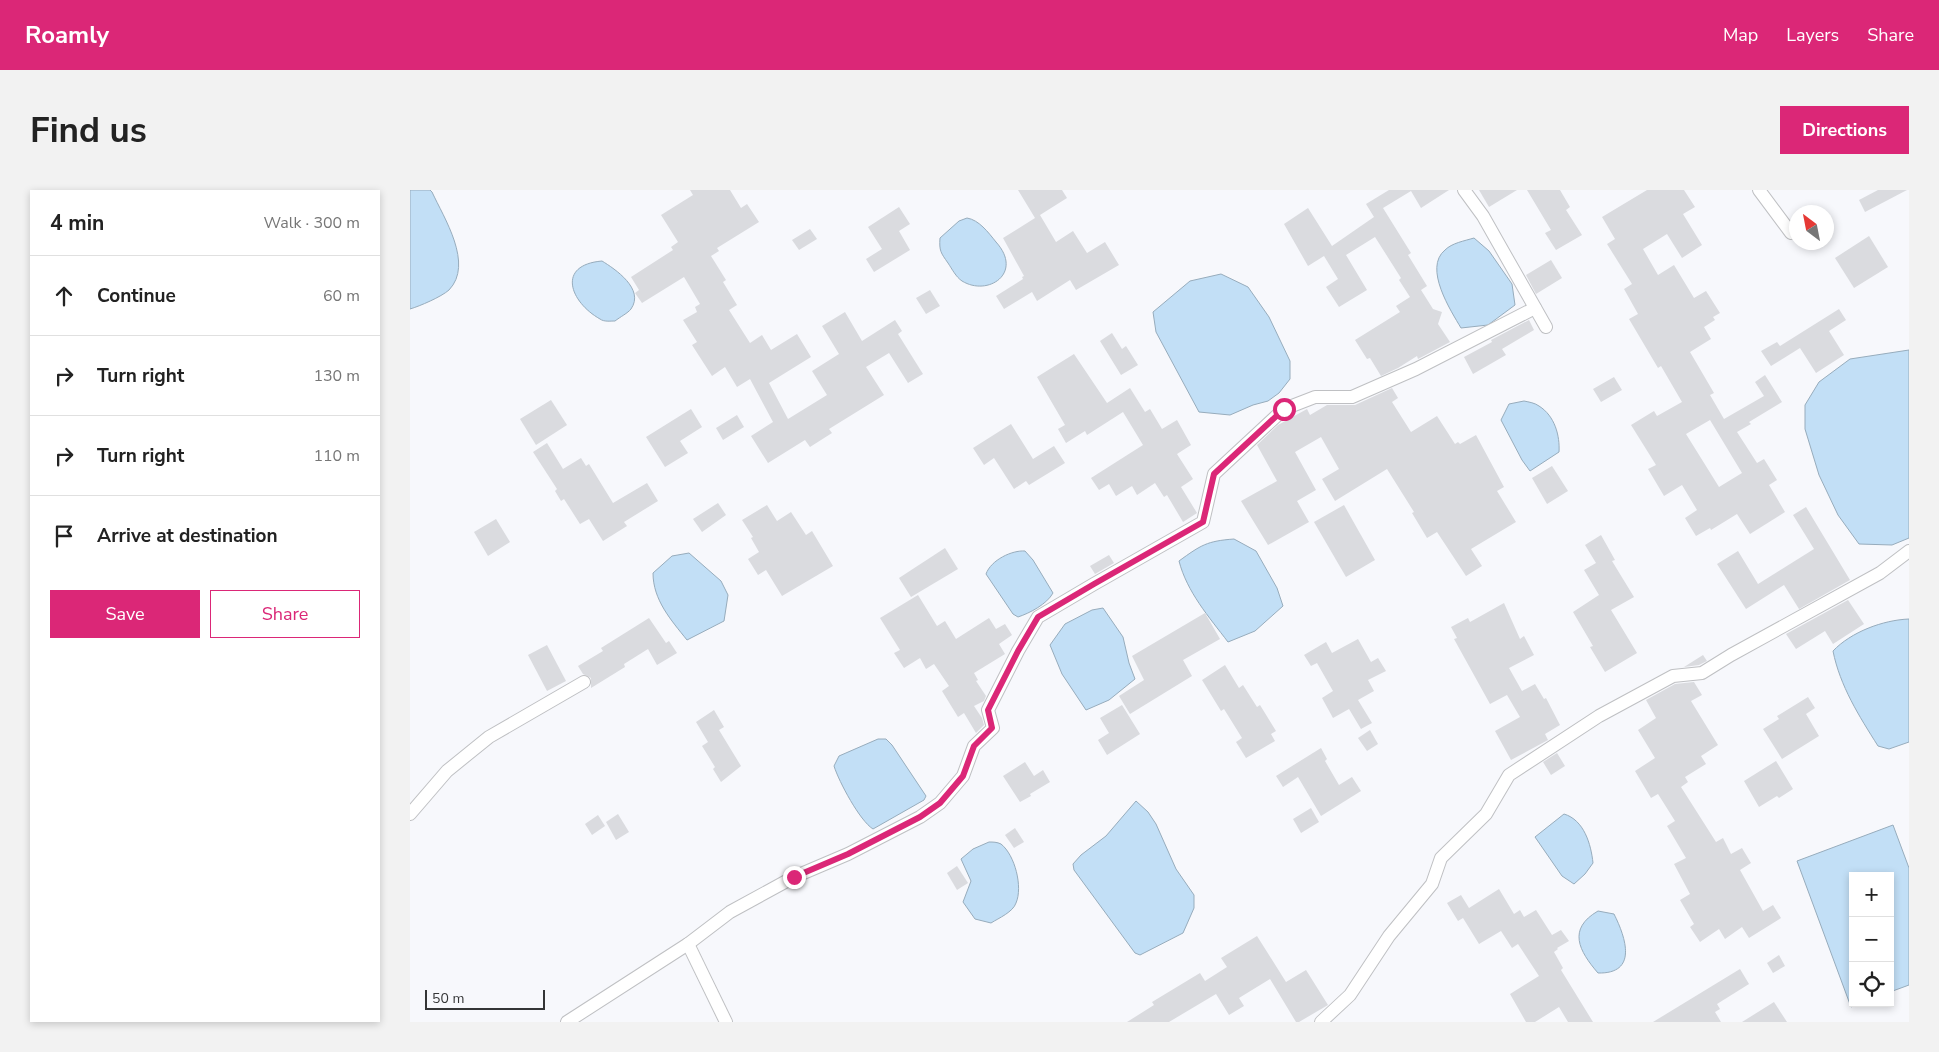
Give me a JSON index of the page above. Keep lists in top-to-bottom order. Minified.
{"scale_bar":"50 m","north":"top left","page":{"header":"Roamly","nav":["Map","Layers","Share"],"buttons":["Directions",["Save","Share"]],"title":"Find us","heading":["4 min","Walk · 300 m"],"list":[["Continue","60 m"],["Turn right","130 m"],["Turn right","110 m"],"Arrive at destination"],"map_buttons":["+","−"],"scale":"50 m"}}
